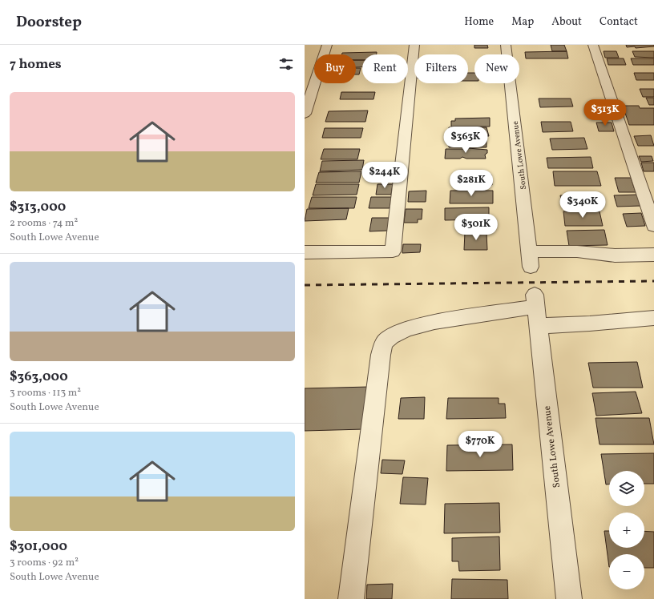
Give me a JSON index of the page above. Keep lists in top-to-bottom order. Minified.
{"streets":{"street":["South Lowe Avenue"]},"page":{"header":"Doorstep","nav":["Home","Map","About","Contact"],"heading":"7 homes","chip":["Buy","Rent","Filters","New"],"list":[{"name":"$313,000","note":"2 rooms · 74 m² · South Lowe Avenue"},{"name":"$363,000","note":"3 rooms · 113 m² · South Lowe Avenue"},{"name":"$301,000","note":"3 rooms · 92 m² · South Lowe Avenue"}],"price":["$313K","$363K","$244K","$281K","$340K","$301K","$770K"],"map_buttons":["+","−"]}}
